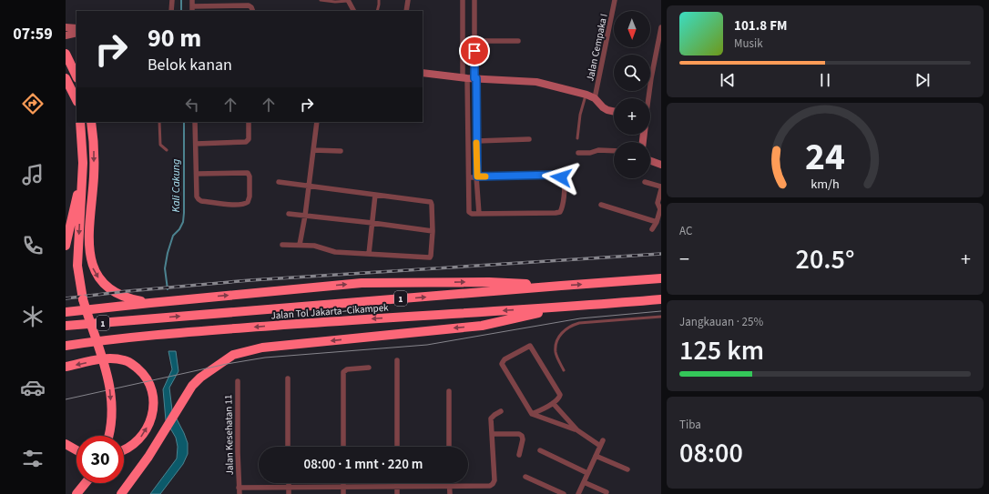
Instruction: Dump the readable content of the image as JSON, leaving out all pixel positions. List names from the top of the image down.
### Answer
{
  "streets": {
    "highway": ["1", "Jalan Tol Jakarta–Cikampek"],
    "street": ["Jalan Cempaka I", "Jalan Kesehatan 11"]
  },
  "water": ["Kali Cakung"],
  "north": "bottom",
  "page": {
    "tabs": "07:59",
    "map_buttons": ["+", "−"],
    "turn": ["90 m", "Belok kanan"],
    "song": ["101.8 FM", "Musik"],
    "tile": [
      "AC",
      ["Jangkauan · 25%", "125 km"],
      ["Tiba", "08:00"]
    ],
    "heat": ["−", "20.5°", "+"],
    "limit": "30",
    "trip": "08:00 · 1 mnt · 220 m",
    "gauge": ["24", "km/h"]
  }
}
